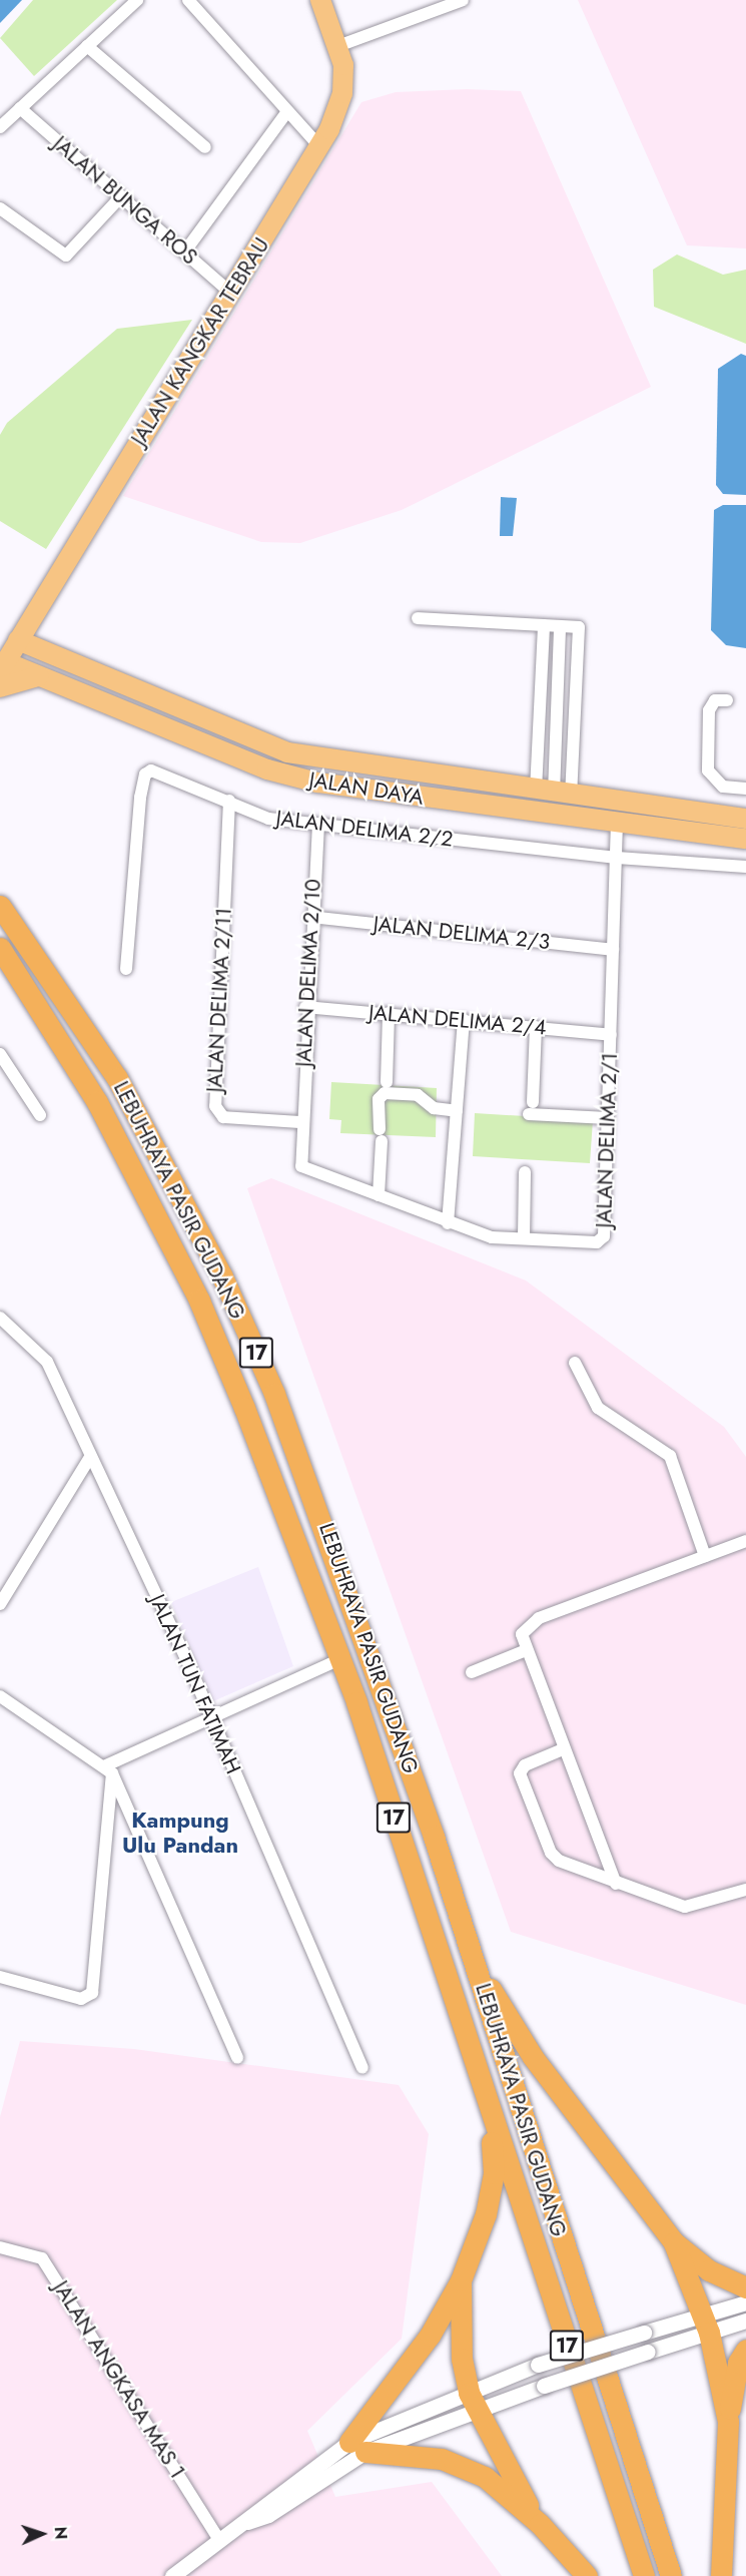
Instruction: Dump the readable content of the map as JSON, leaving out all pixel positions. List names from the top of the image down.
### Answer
{
  "streets": {
    "highway": ["LEBUHRAYA PASIR GUDANG", "17"],
    "main road": ["JALAN KANGKAR TEBRAU", "JALAN DAYA"],
    "street": [
      "JALAN BUNGA ROS",
      "JALAN DELIMA 2/2",
      "JALAN DELIMA 2/3",
      "JALAN DELIMA 2/10",
      "JALAN DELIMA 2/11",
      "JALAN DELIMA 2/4",
      "JALAN DELIMA 2/1",
      "JALAN TUN FATIMAH",
      "JALAN ANGKASA MAS 1"
    ]
  },
  "crossings": [
    ["JALAN BUNGA ROS", "JALAN KANGKAR TEBRAU"],
    ["JALAN KANGKAR TEBRAU", "JALAN DAYA"],
    ["JALAN DAYA", "JALAN DELIMA 2/1"],
    ["JALAN DELIMA 2/2", "JALAN DELIMA 2/10"],
    ["JALAN DELIMA 2/2", "JALAN DELIMA 2/11"],
    ["JALAN DELIMA 2/2", "JALAN DELIMA 2/1"],
    ["JALAN DELIMA 2/3", "JALAN DELIMA 2/10"],
    ["JALAN DELIMA 2/3", "JALAN DELIMA 2/1"],
    ["JALAN DELIMA 2/10", "JALAN DELIMA 2/11"],
    ["JALAN DELIMA 2/10", "JALAN DELIMA 2/4"],
    ["JALAN DELIMA 2/10", "JALAN DELIMA 2/1"],
    ["JALAN DELIMA 2/11", "JALAN DELIMA 2/1"],
    ["JALAN DELIMA 2/4", "JALAN DELIMA 2/1"]
  ],
  "districts": ["Kampung Ulu Pandan"],
  "north": "right"
}
